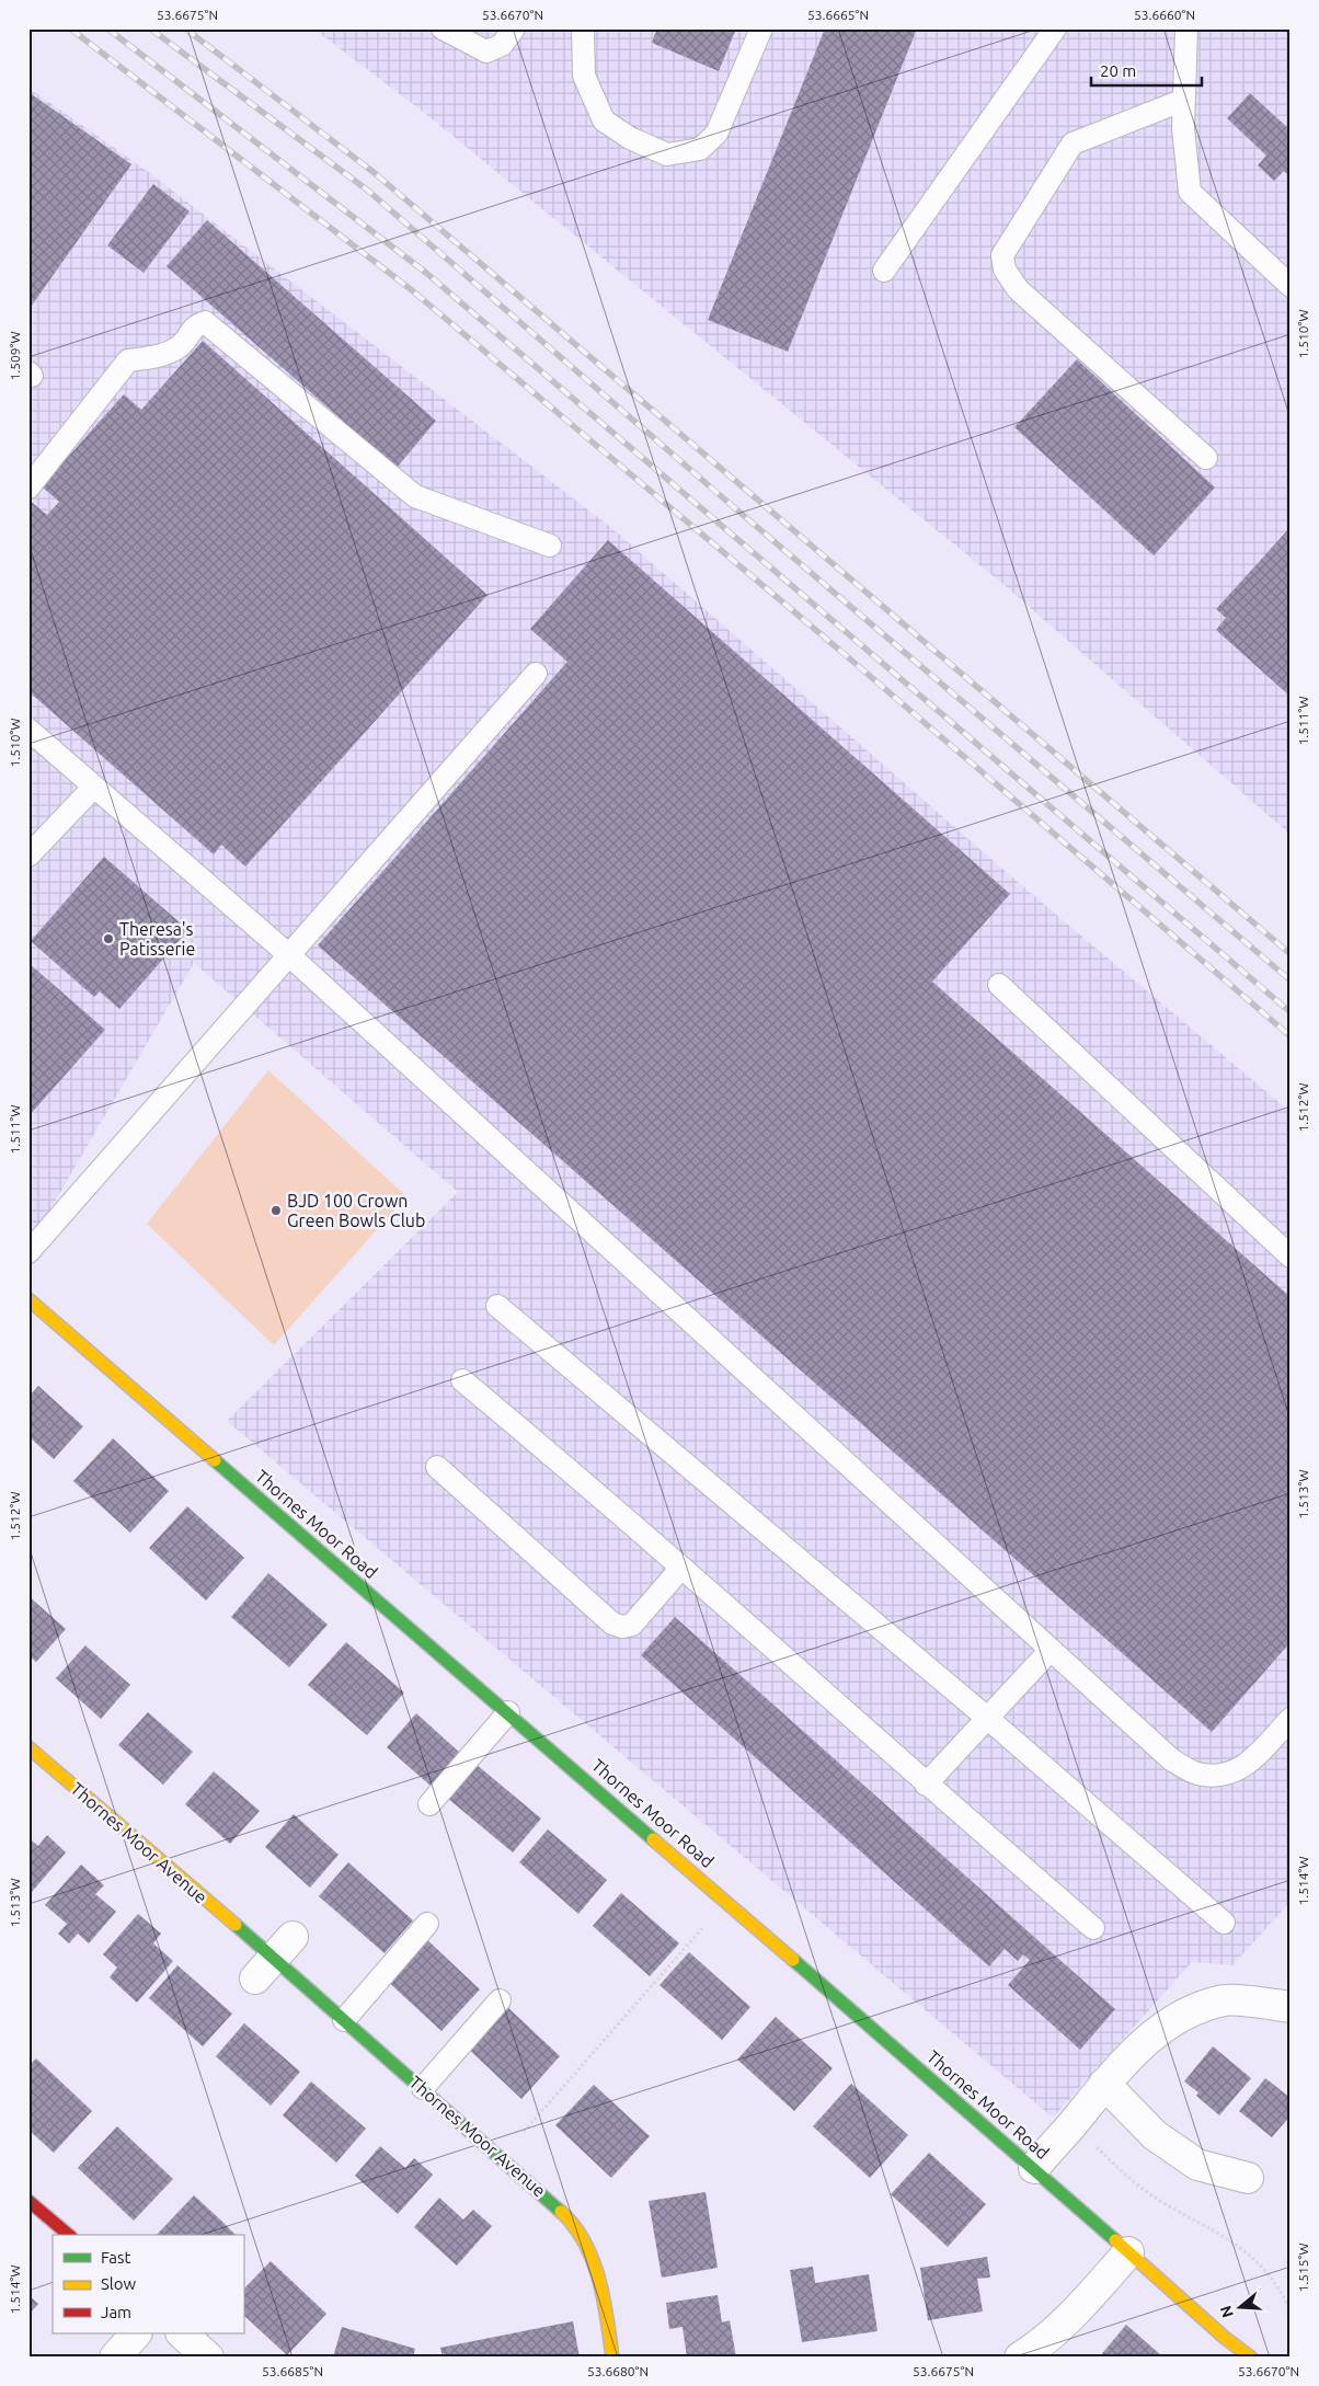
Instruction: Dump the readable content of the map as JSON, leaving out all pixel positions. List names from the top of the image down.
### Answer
{
  "streets": {
    "street": ["Thornes Moor Road", "Thornes Moor Avenue"]
  },
  "places": ["Theresa's Patisserie", "BJD 100 Crown Green Bowls Club"],
  "legend": ["Fast", "Slow", "Jam"],
  "scale_bar": "20 m",
  "north": "left",
  "coordinates": [
    "53.6675°N",
    "53.6670°N",
    "53.6665°N",
    "53.6660°N",
    "1.510°W",
    "1.509°W",
    "1.511°W",
    "1.512°W",
    "1.513°W",
    "1.514°W",
    "1.515°W",
    "53.6685°N",
    "53.6680°N"
  ]
}
